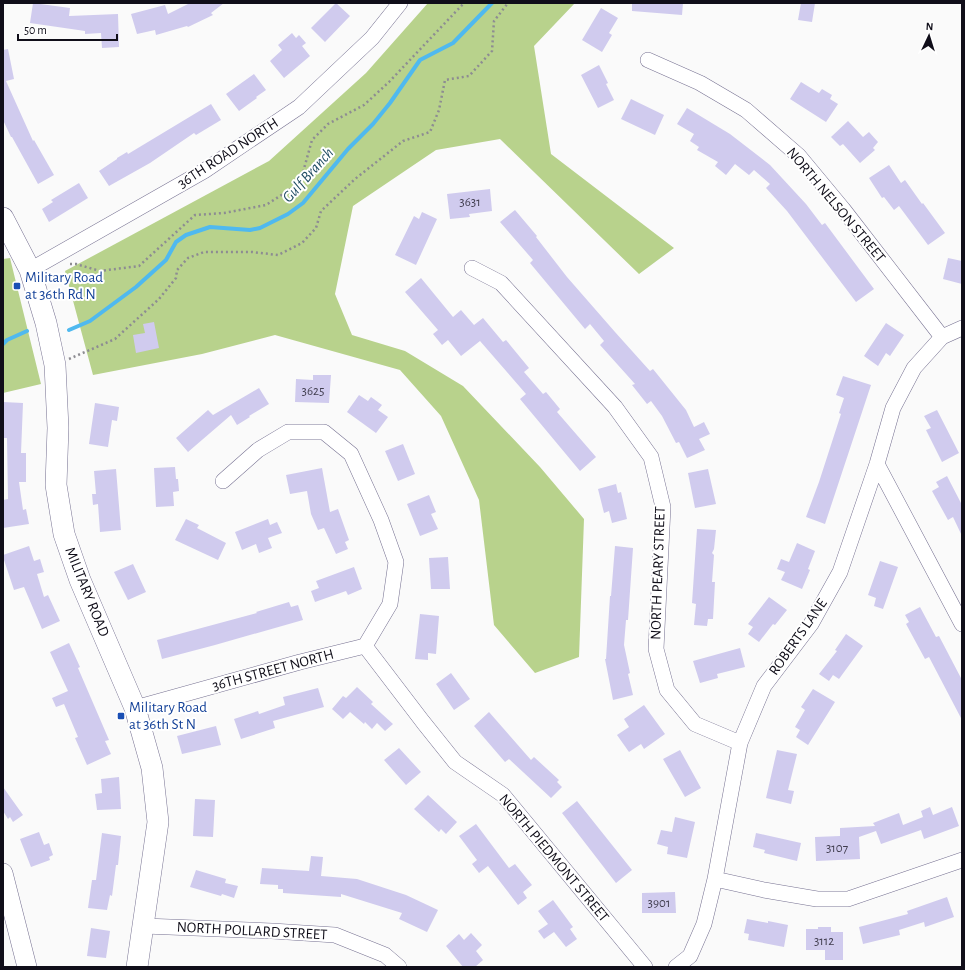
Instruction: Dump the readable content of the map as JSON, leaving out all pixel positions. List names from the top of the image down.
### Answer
{
  "streets": {
    "main road": ["MILITARY ROAD"],
    "street": [
      "36TH ROAD NORTH",
      "NORTH NELSON STREET",
      "NORTH PEARY STREET",
      "ROBERTS LANE",
      "36TH STREET NORTH",
      "NORTH PIEDMONT STREET",
      "NORTH POLLARD STREET"
    ]
  },
  "crossings": [
    ["36TH ROAD NORTH", "MILITARY ROAD"],
    ["NORTH NELSON STREET", "ROBERTS LANE"],
    ["NORTH PEARY STREET", "ROBERTS LANE"],
    ["MILITARY ROAD", "36TH STREET NORTH"],
    ["MILITARY ROAD", "NORTH POLLARD STREET"],
    ["36TH STREET NORTH", "NORTH PIEDMONT STREET"]
  ],
  "water": ["Gulf Branch"],
  "places": {
    "transit": ["Military Road at 36th Rd N", "Military Road at 36th St N"]
  },
  "house_numbers": [
    "3631",
    "3625",
    "3107",
    "3901",
    "3112"
  ],
  "scale_bar": "50 m",
  "north": "top"
}
